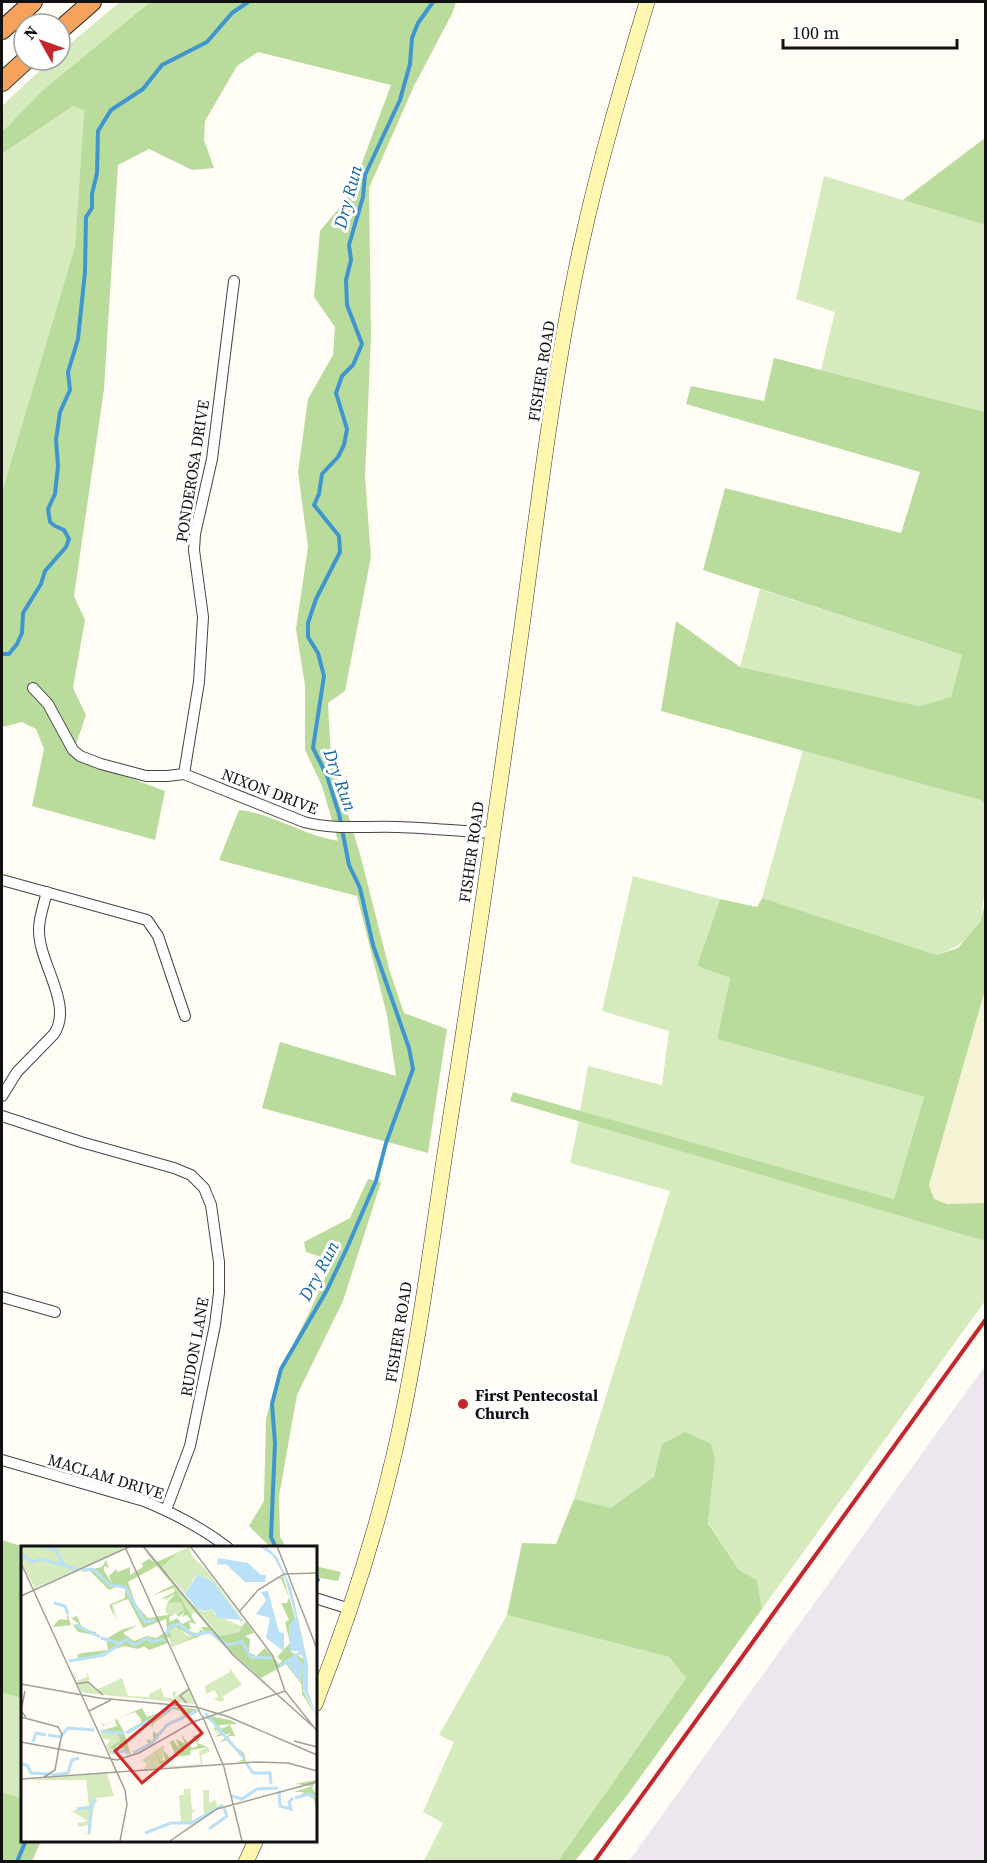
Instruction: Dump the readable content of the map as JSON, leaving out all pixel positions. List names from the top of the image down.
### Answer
{
  "streets": {
    "main road": ["FISHER ROAD"],
    "street": [
      "PONDEROSA DRIVE",
      "NIXON DRIVE",
      "RUDON LANE",
      "MACLAM DRIVE"
    ]
  },
  "crossings": [
    ["FISHER ROAD", "NIXON DRIVE"],
    ["PONDEROSA DRIVE", "NIXON DRIVE"],
    ["RUDON LANE", "MACLAM DRIVE"]
  ],
  "water": ["Dry Run"],
  "places": ["First Pentecostal Church"],
  "scale_bar": "100 m",
  "north": "top left"
}
